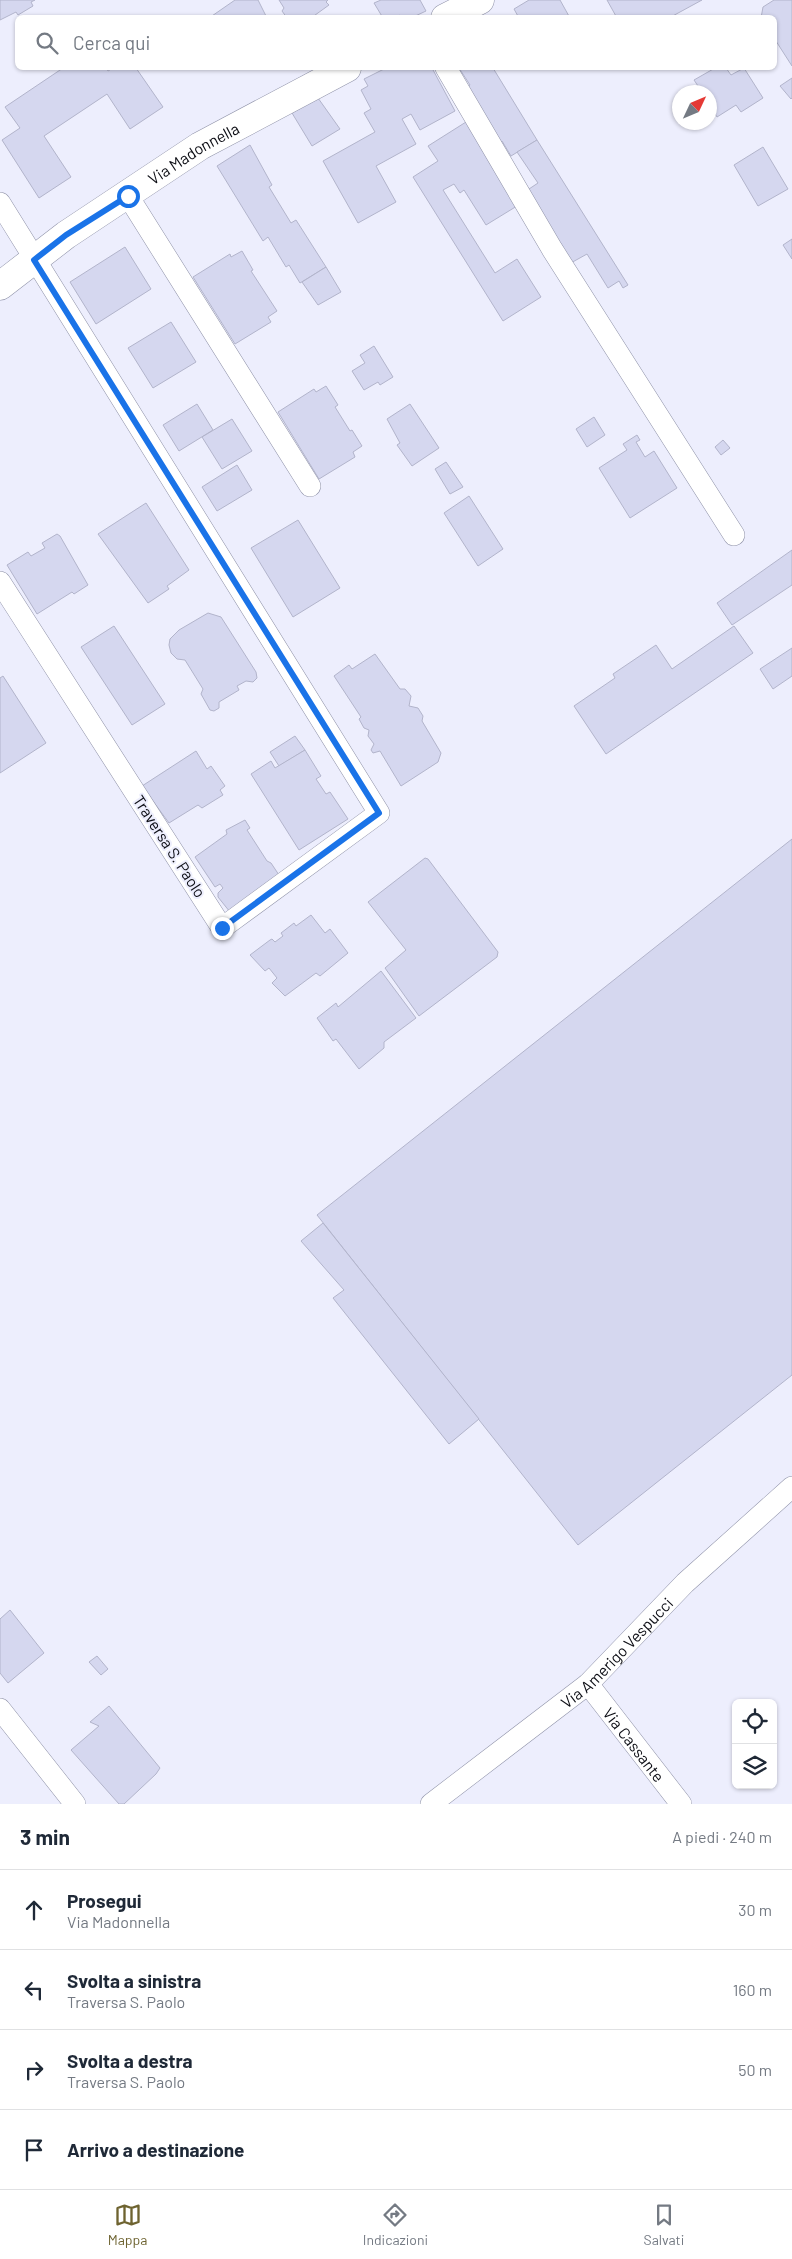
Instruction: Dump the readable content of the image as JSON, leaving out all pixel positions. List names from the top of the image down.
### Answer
{
  "streets": {
    "street": [
      "Via Madonnella",
      "Traversa S. Paolo",
      "Via Amerigo Vespucci",
      "Via Cassante"
    ]
  },
  "crossings": [
    ["Via Madonnella", "Traversa S. Paolo"],
    ["Via Amerigo Vespucci", "Via Cassante"]
  ],
  "north": "top right",
  "page": {
    "search": "Cerca qui",
    "heading": ["3 min", "A piedi · 240 m"],
    "list": [
      ["Prosegui", "Via Madonnella", "30 m"],
      ["Svolta a sinistra", "Traversa S. Paolo", "160 m"],
      ["Svolta a destra", "Traversa S. Paolo", "50 m"],
      "Arrivo a destinazione"
    ],
    "nav": ["Mappa", "Indicazioni", "Salvati"]
  }
}
